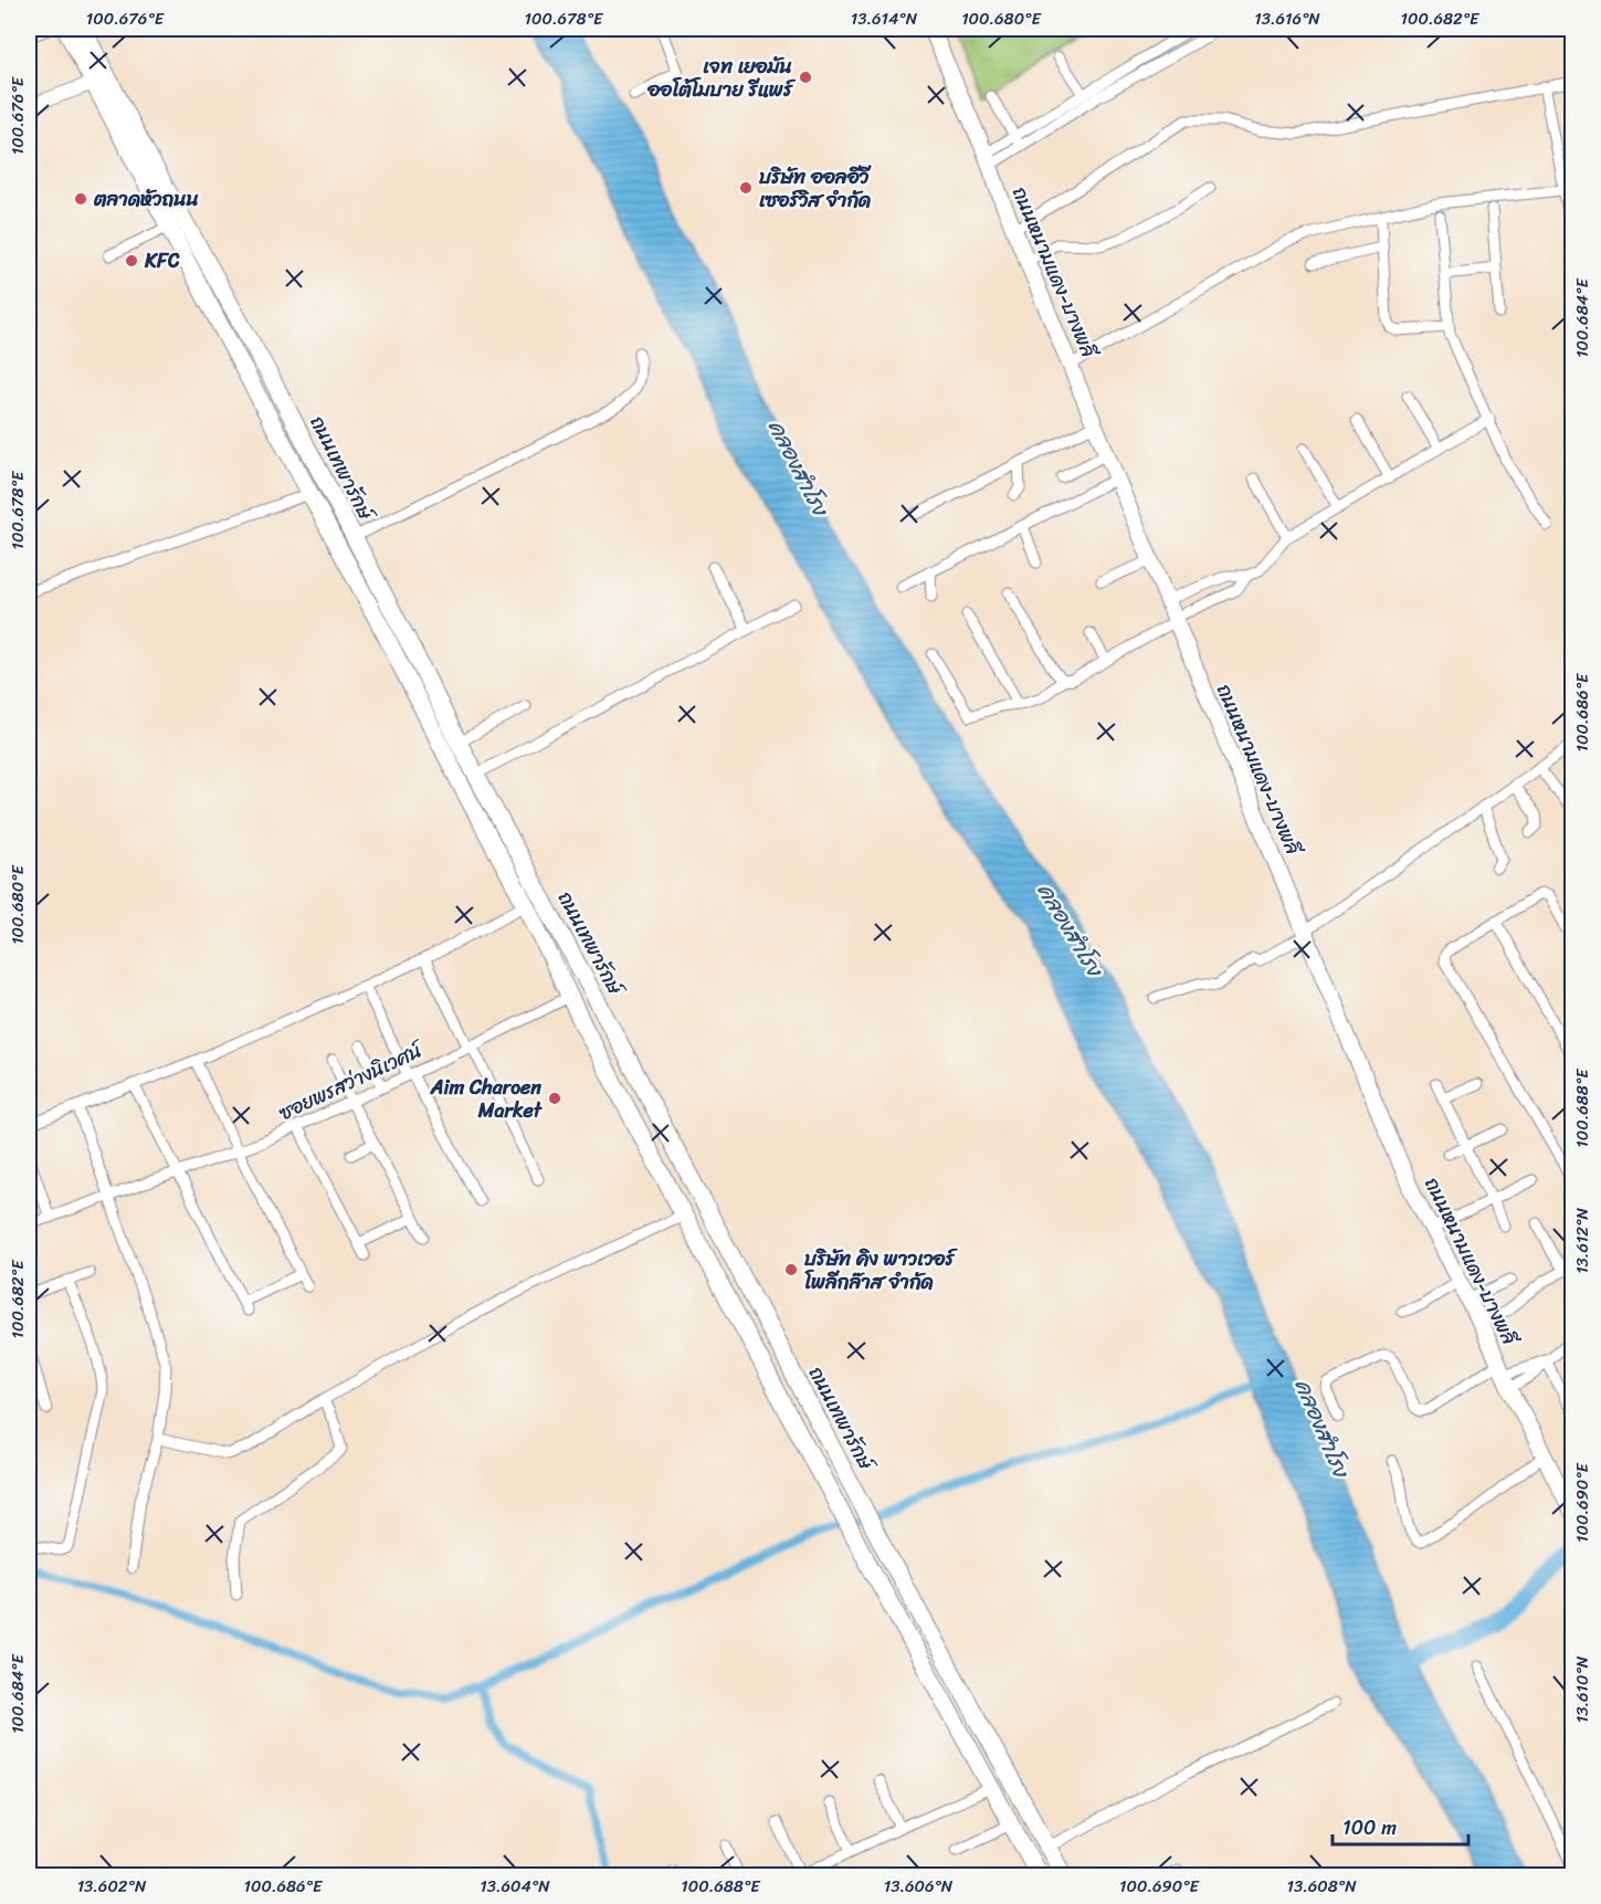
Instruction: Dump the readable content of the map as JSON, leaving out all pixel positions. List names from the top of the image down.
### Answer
{
  "streets": {
    "main road": ["ถนนหนามแดง-บางพลี", "ถนนเทพารักษ์"],
    "street": ["ซอยพรสว่างนิเวศน์"]
  },
  "crossings": [
    ["ถนนเทพารักษ์", "ซอยพรสว่างนิเวศน์"]
  ],
  "water": ["คลองสำโรง"],
  "places": [
    "เจท เยอมัน ออโต้โมบาย รีแพร์",
    "บริษัท ออลอีวี เซอร์วิส จำกัด",
    "ตลาดหัวถนน",
    "KFC",
    "Aim Charoen Market",
    "บริษัท คิง พาวเวอร์ โพลีกล๊าส จำกัด"
  ],
  "scale_bar": "100 m",
  "coordinates": [
    "100.676°E",
    "100.678°E",
    "13.614°N",
    "100.680°E",
    "13.616°N",
    "100.682°E",
    "100.684°E",
    "100.686°E",
    "100.688°E",
    "13.612°N",
    "100.690°E",
    "13.610°N",
    "13.602°N",
    "13.604°N",
    "13.606°N",
    "13.608°N"
  ]
}
